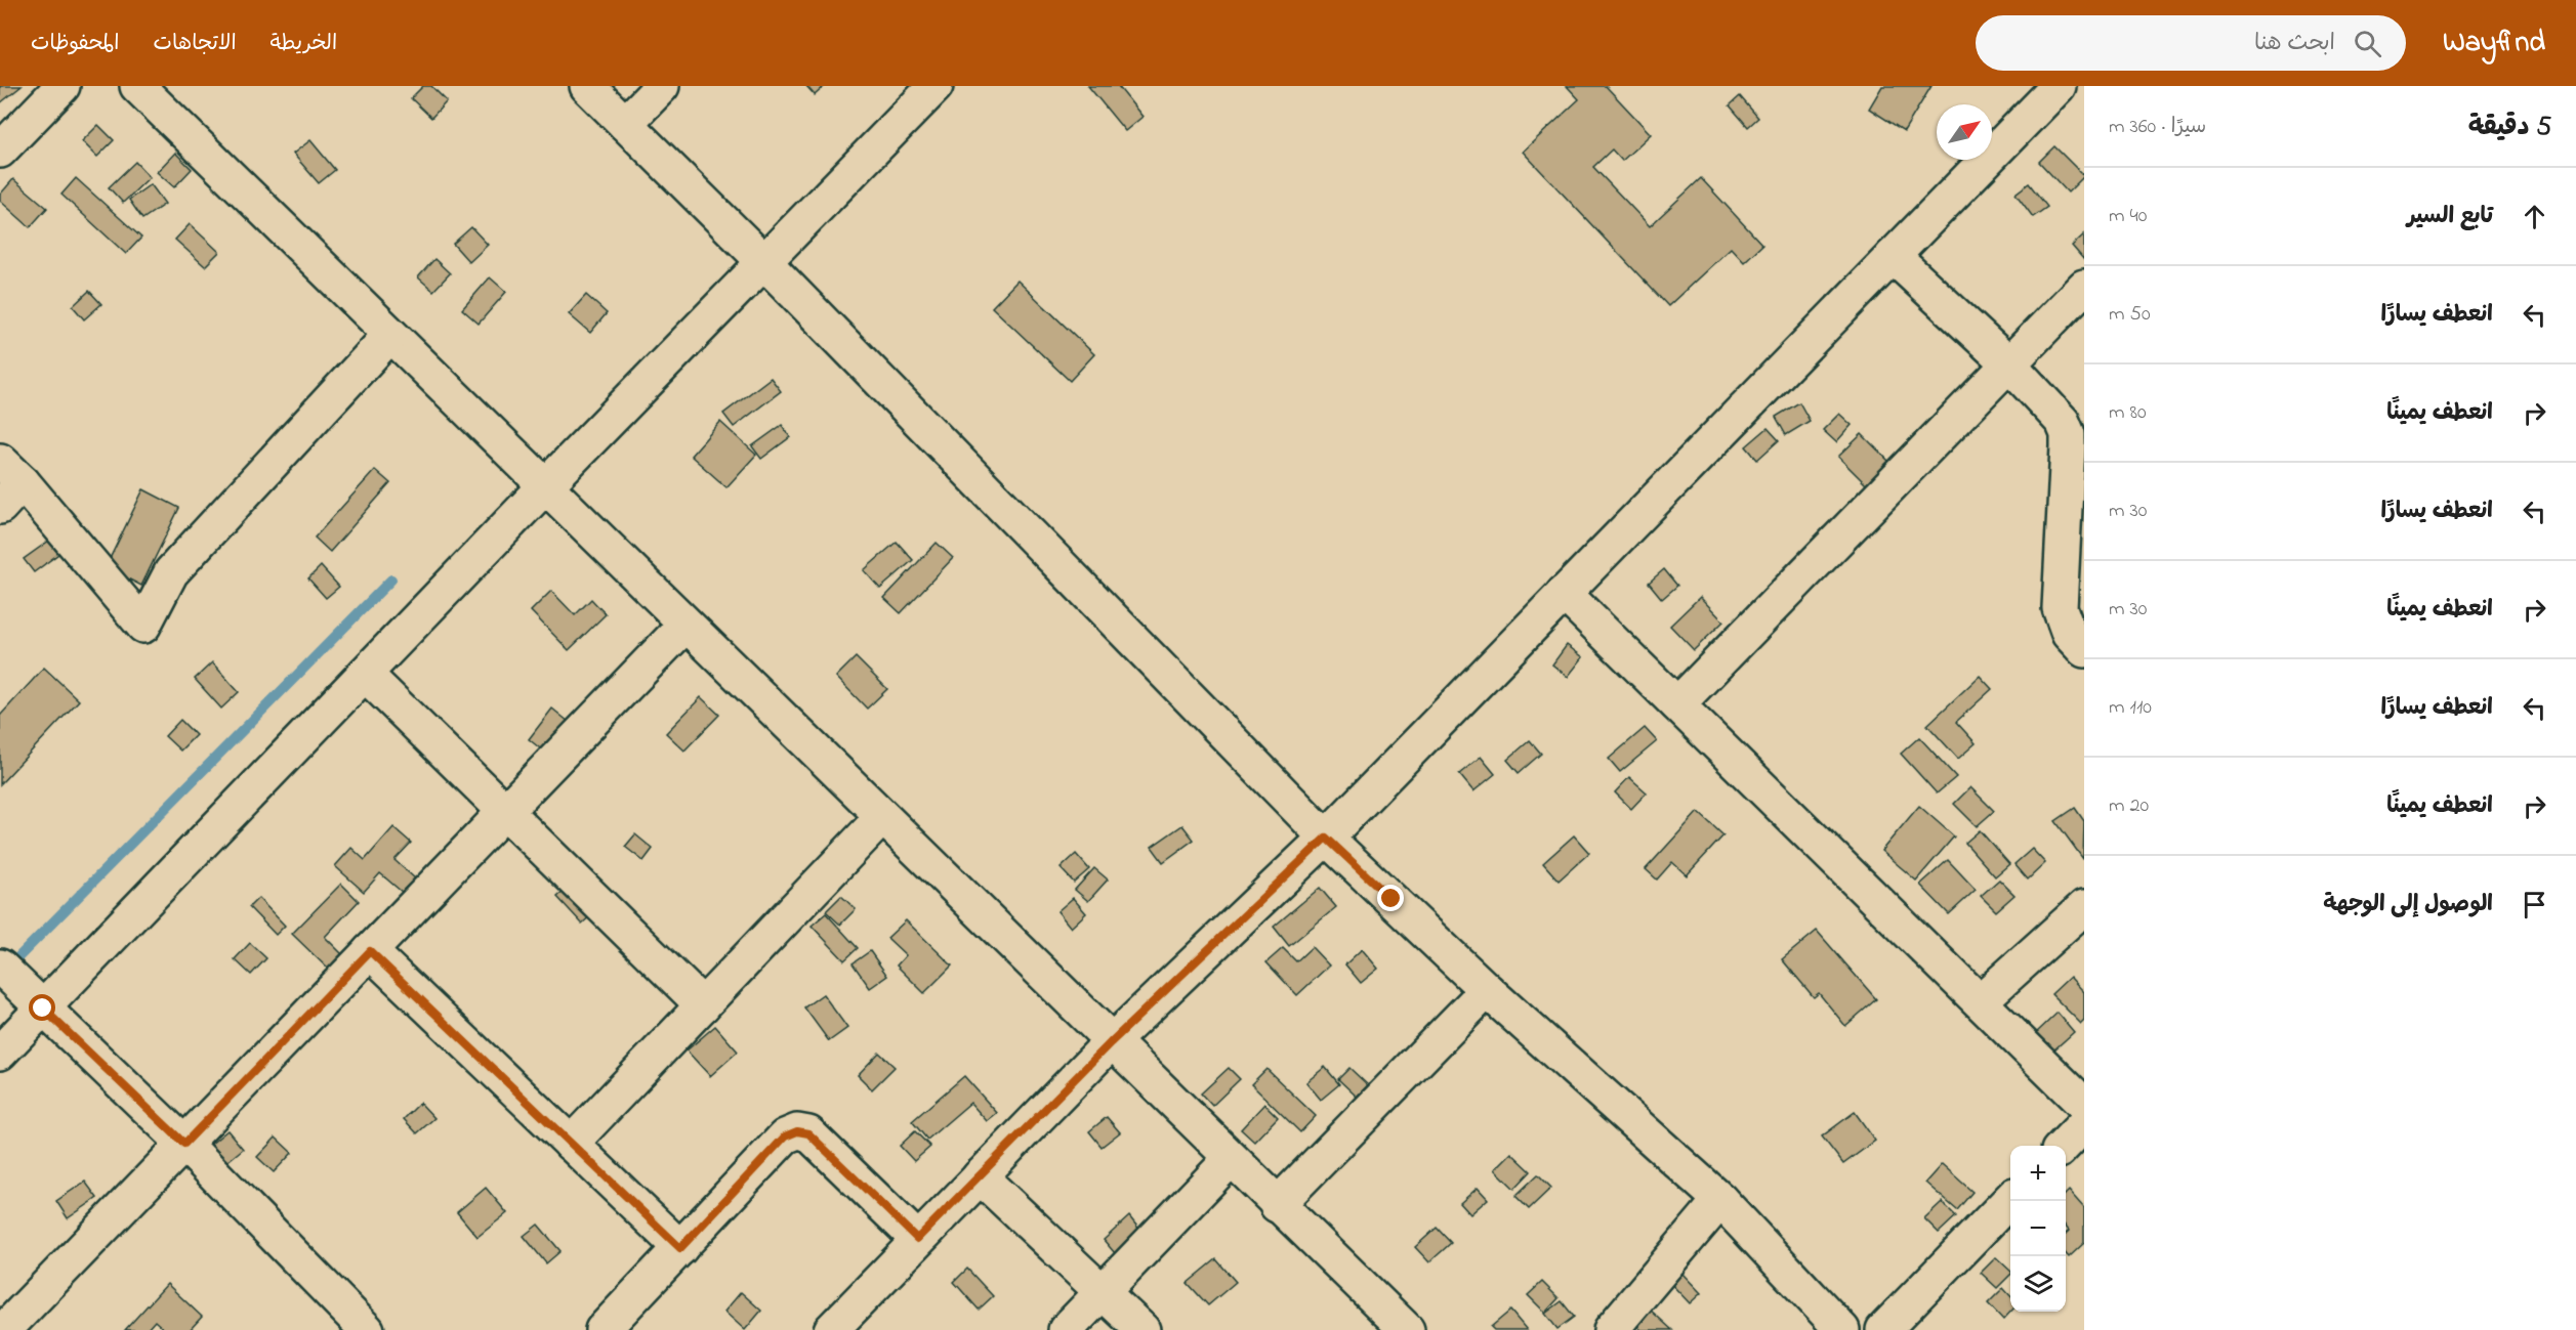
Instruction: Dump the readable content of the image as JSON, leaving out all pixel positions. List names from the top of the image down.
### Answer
{
  "north": "top right",
  "page": {
    "header": "Wayfind",
    "search": "ابحث هنا",
    "nav": ["الخريطة", "الاتجاهات", "المحفوظات"],
    "heading": ["5 دقيقة", "سيرًا · 360 m"],
    "list": [
      ["تابع السير", "40 m"],
      ["انعطف يسارًا", "50 m"],
      ["انعطف يمينًا", "80 m"],
      ["انعطف يسارًا", "30 m"],
      ["انعطف يمينًا", "30 m"],
      ["انعطف يسارًا", "110 m"],
      ["انعطف يمينًا", "20 m"],
      "الوصول إلى الوجهة"
    ],
    "map_buttons": ["+", "−"]
  }
}
